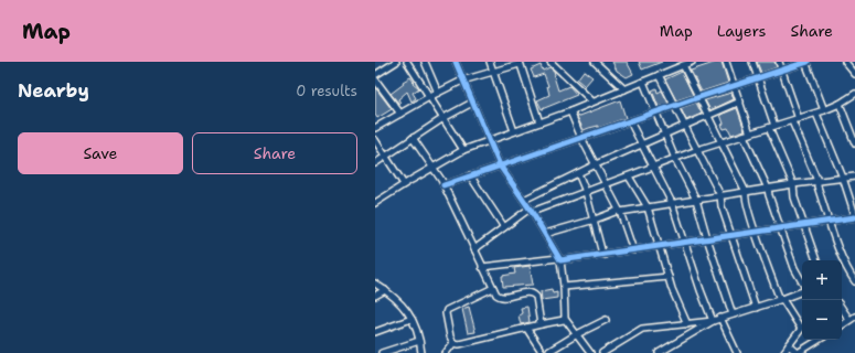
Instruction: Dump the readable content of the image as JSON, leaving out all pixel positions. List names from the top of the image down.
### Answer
{
  "page": {
    "header": "Map",
    "nav": ["Map", "Layers", "Share"],
    "heading": ["Nearby", "0 results"],
    "buttons": ["Save", "Share"],
    "map_buttons": ["+", "−"]
  }
}
